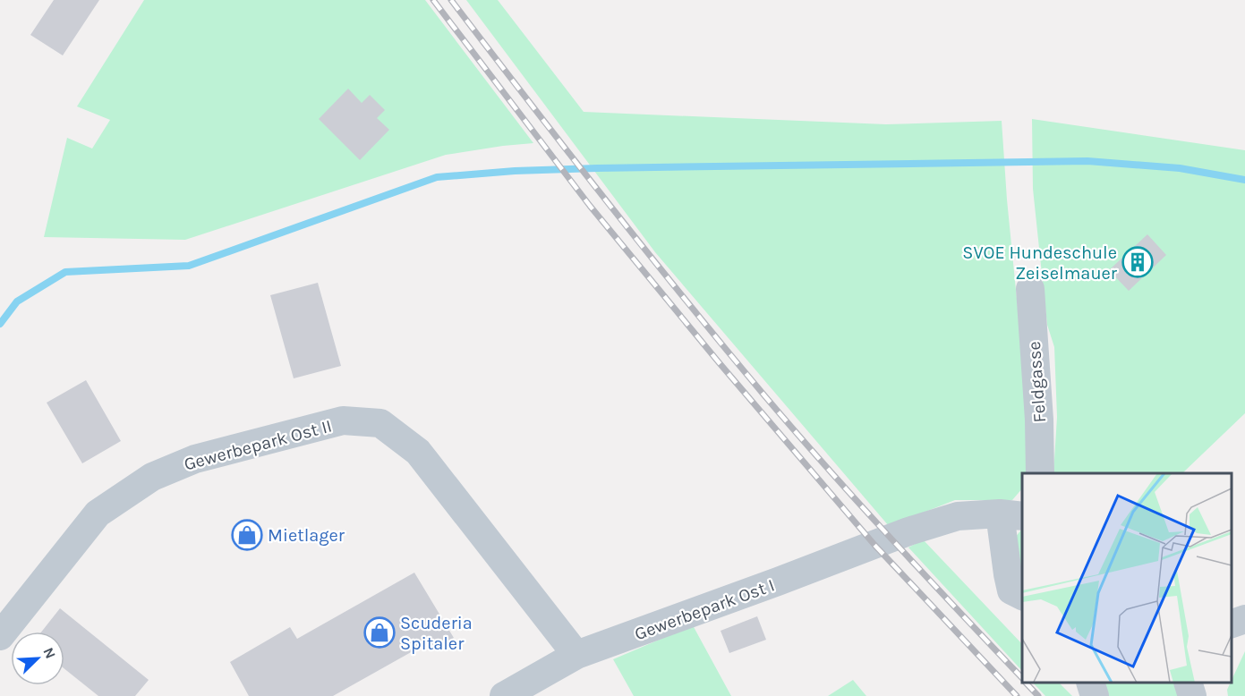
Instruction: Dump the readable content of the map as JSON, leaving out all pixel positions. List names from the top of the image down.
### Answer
{
  "streets": {
    "street": ["Feldgasse", "Gewerbepark Ost II", "Gewerbepark Ost I"]
  },
  "crossings": [
    ["Gewerbepark Ost II", "Gewerbepark Ost I"]
  ],
  "places": {
    "building": ["SVOE Hundeschule Zeiselmauer"],
    "shop": ["Mietlager", "Scuderia Spitaler"]
  },
  "north": "top right"
}
